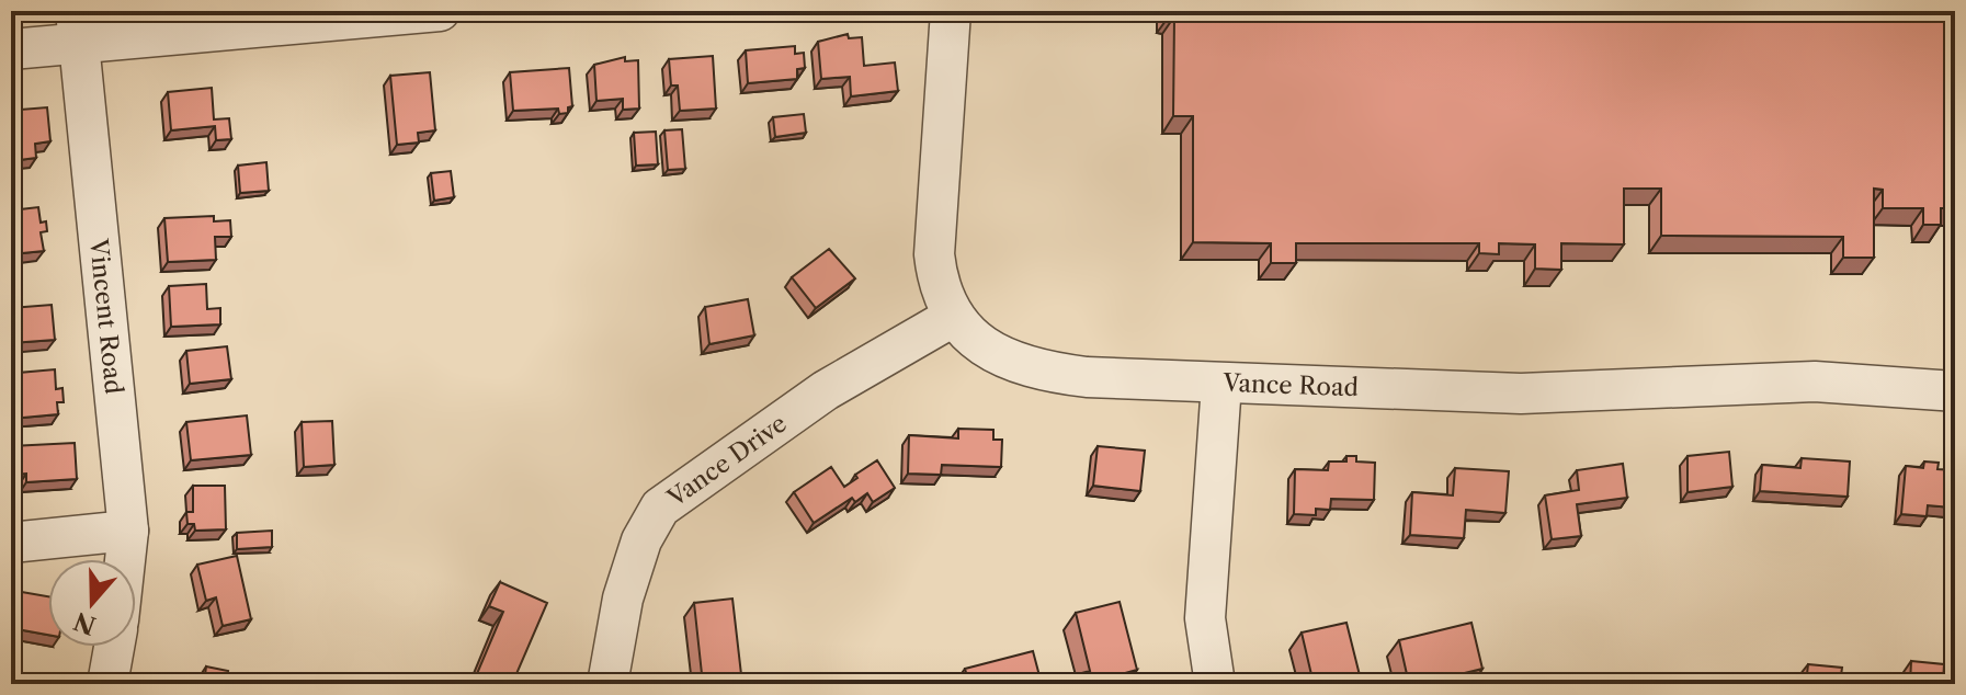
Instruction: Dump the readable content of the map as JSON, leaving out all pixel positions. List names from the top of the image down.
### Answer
{
  "streets": {
    "street": ["Vincent Road", "Vance Road", "Vance Drive"]
  },
  "crossings": [
    ["Vance Road", "Vance Drive"]
  ],
  "north": "bottom"
}
